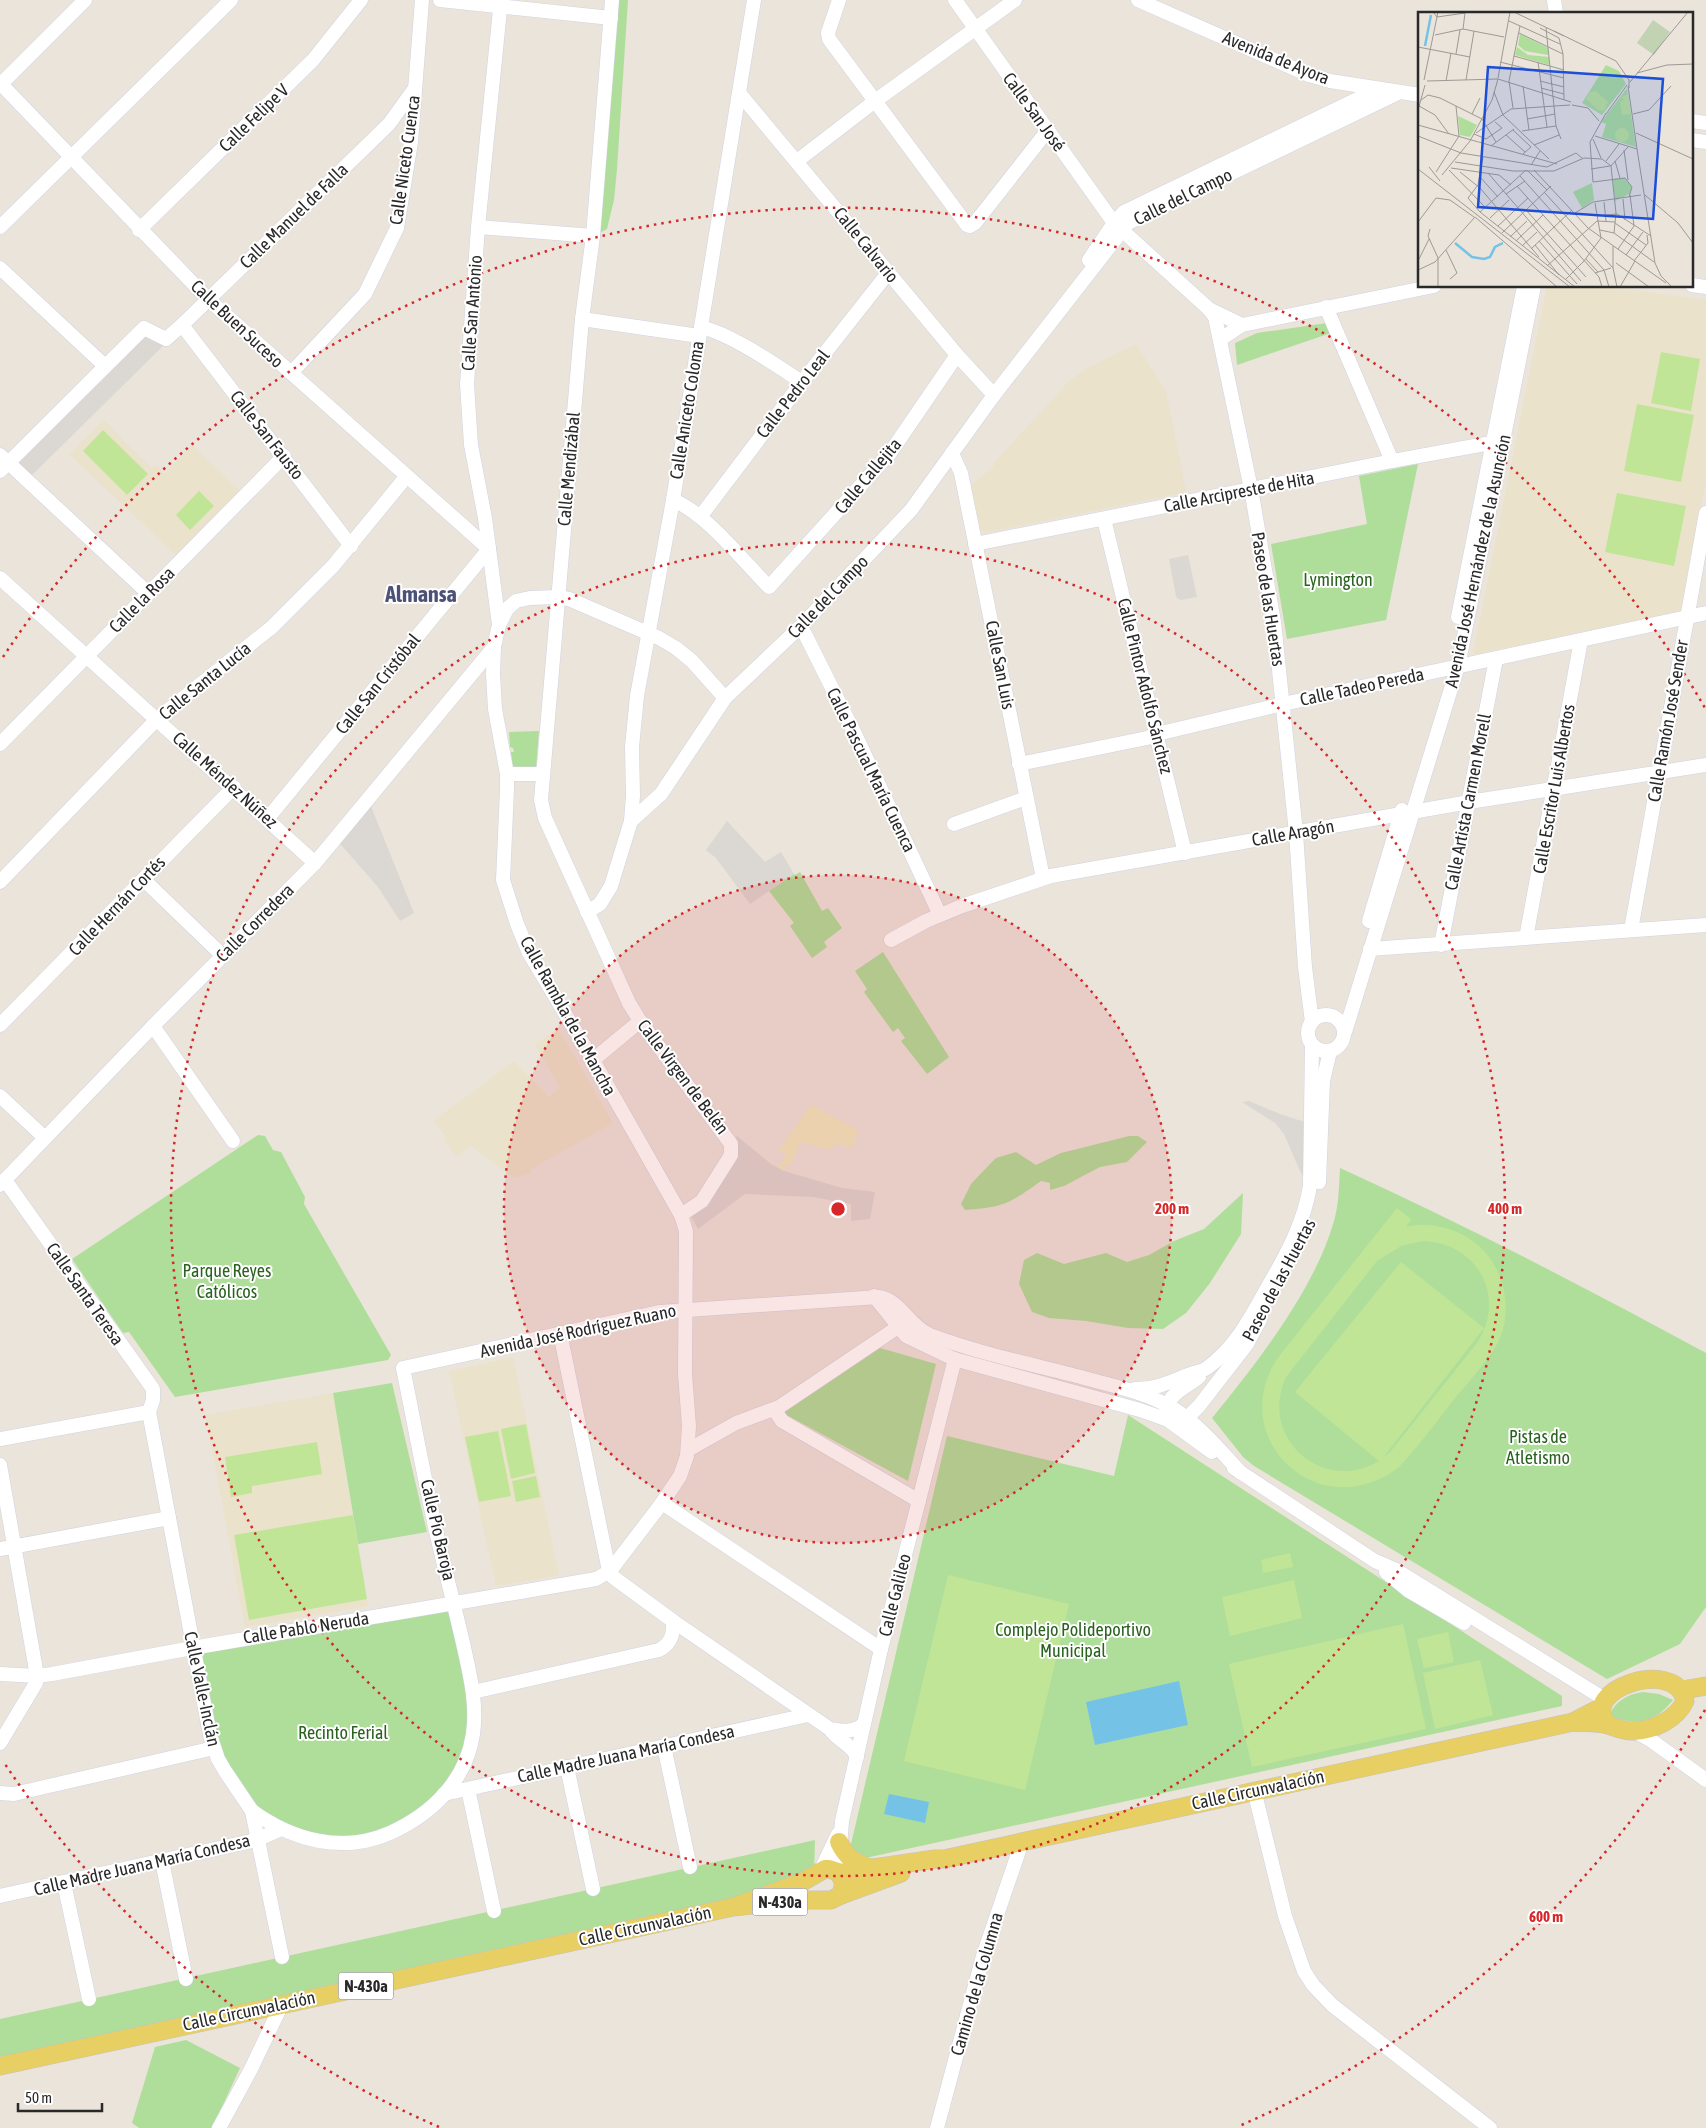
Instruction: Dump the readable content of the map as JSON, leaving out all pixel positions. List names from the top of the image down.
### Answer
{
  "streets": {
    "main road": ["Calle Circunvalación", "N-430a"],
    "street": [
      "Avenida de Ayora",
      "Calle San José",
      "Calle Felipe V",
      "Calle Niceto Cuenca",
      "Calle del Campo",
      "Calle Manuel de Falla",
      "Calle Calvario",
      "Calle San Antonio",
      "Calle Buen Suceso",
      "Calle Pedro Leal",
      "Calle Aniceto Coloma",
      "Calle San Fausto",
      "Calle Mendizábal",
      "Calle Callejita",
      "Calle Arcipreste de Hita",
      "Avenida José Hernández de la Asunción",
      "Paseo de las Huertas",
      "Calle la Rosa",
      "Calle San Luis",
      "Calle Santa Lucía",
      "Calle San Cristóbal",
      "Calle Pintor Adolfo Sánchez",
      "Calle Tadeo Pereda",
      "Calle Ramón José Sender",
      "Calle Pascual María Cuenca",
      "Calle Méndez Núñez",
      "Calle Escritor Luis Albertos",
      "Calle Artista Carmen Morell",
      "Calle Aragón",
      "Calle Hernán Cortés",
      "Calle Corredera",
      "Calle Rambla de la Mancha",
      "Calle Virgen de Belén",
      "Calle Santa Teresa",
      "Avenida José Rodríguez Ruano",
      "Calle Pío Baroja",
      "Calle Galileo",
      "Calle Pablo Neruda",
      "Calle Valle-Inclán",
      "Calle Madre Juana María Condesa",
      "Camino de la Columna"
    ]
  },
  "crossings": [
    ["Avenida de Ayora", "Calle del Campo"],
    ["Calle San José", "Calle del Campo"],
    ["Calle San José", "Paseo de las Huertas"],
    ["Calle Felipe V", "Calle Buen Suceso"],
    ["Calle Niceto Cuenca", "Calle Manuel de Falla"],
    ["Calle Niceto Cuenca", "Calle Buen Suceso"],
    ["Calle del Campo", "Calle Calvario"],
    ["Calle del Campo", "Calle Aniceto Coloma"],
    ["Calle del Campo", "Paseo de las Huertas"],
    ["Calle del Campo", "Calle San Luis"],
    ["Calle del Campo", "Calle Pascual María Cuenca"],
    ["Calle Manuel de Falla", "Calle Buen Suceso"],
    ["Calle Manuel de Falla", "Calle San Fausto"],
    ["Calle Calvario", "Calle Pedro Leal"],
    ["Calle Calvario", "Calle Aniceto Coloma"],
    ["Calle Calvario", "Calle Callejita"],
    ["Calle San Antonio", "Calle Buen Suceso"],
    ["Calle San Antonio", "Calle San Cristóbal"],
    ["Calle San Antonio", "Calle Rambla de la Mancha"],
    ["Calle Buen Suceso", "Calle Santa Lucía"],
    ["Calle Buen Suceso", "Calle San Cristóbal"],
    ["Calle Pedro Leal", "Calle Callejita"],
    ["Calle Aniceto Coloma", "Calle Mendizábal"],
    ["Calle San Fausto", "Calle la Rosa"],
    ["Calle San Fausto", "Calle Santa Lucía"],
    ["Calle Mendizábal", "Calle Virgen de Belén"],
    ["Calle Arcipreste de Hita", "Avenida José Hernández de la Asunción"],
    ["Calle Arcipreste de Hita", "Paseo de las Huertas"],
    ["Calle Arcipreste de Hita", "Calle San Luis"],
    ["Calle Arcipreste de Hita", "Calle Pintor Adolfo Sánchez"],
    ["Avenida José Hernández de la Asunción", "Paseo de las Huertas"],
    ["Avenida José Hernández de la Asunción", "Calle Tadeo Pereda"],
    ["Avenida José Hernández de la Asunción", "Calle Aragón"],
    ["Paseo de las Huertas", "Calle Tadeo Pereda"],
    ["Paseo de las Huertas", "Calle Aragón"],
    ["Calle la Rosa", "Calle Méndez Núñez"],
    ["Calle San Luis", "Calle Tadeo Pereda"],
    ["Calle San Luis", "Calle Aragón"],
    ["Calle Santa Lucía", "Calle Méndez Núñez"],
    ["Calle San Cristóbal", "Calle Méndez Núñez"],
    ["Calle Pintor Adolfo Sánchez", "Calle Tadeo Pereda"],
    ["Calle Pintor Adolfo Sánchez", "Calle Aragón"],
    ["Calle Tadeo Pereda", "Calle Ramón José Sender"],
    ["Calle Tadeo Pereda", "Calle Escritor Luis Albertos"],
    ["Calle Tadeo Pereda", "Calle Artista Carmen Morell"],
    ["Calle Ramón José Sender", "Calle Aragón"],
    ["Calle Pascual María Cuenca", "Calle Aragón"],
    ["Calle Méndez Núñez", "Calle Hernán Cortés"],
    ["Calle Méndez Núñez", "Calle Corredera"],
    ["Calle Escritor Luis Albertos", "Calle Aragón"],
    ["Calle Artista Carmen Morell", "Calle Aragón"],
    ["Calle Corredera", "Calle Rambla de la Mancha"],
    ["Calle Corredera", "Calle Santa Teresa"],
    ["Calle Rambla de la Mancha", "Calle Virgen de Belén"],
    ["Calle Rambla de la Mancha", "Avenida José Rodríguez Ruano"],
    ["Calle Rambla de la Mancha", "Calle Pablo Neruda"],
    ["Calle Santa Teresa", "Calle Valle-Inclán"],
    ["Avenida José Rodríguez Ruano", "Calle Pío Baroja"],
    ["Calle Pío Baroja", "Calle Pablo Neruda"],
    ["Calle Pío Baroja", "Calle Valle-Inclán"],
    ["Calle Pío Baroja", "Calle Madre Juana María Condesa"],
    ["Calle Galileo", "Calle Circunvalación"],
    ["Calle Galileo", "N-430a"],
    ["Calle Pablo Neruda", "Calle Valle-Inclán"],
    ["Calle Valle-Inclán", "Calle Madre Juana María Condesa"],
    ["Calle Circunvalación", "N-430a"],
    ["Calle Circunvalación", "Camino de la Columna"]
  ],
  "districts": ["Almansa"],
  "parks": [
    "Lymington",
    "Parque Reyes Católicos",
    "Pistas de Atletismo",
    "Complejo Polideportivo Municipal",
    "Recinto Ferial"
  ],
  "scale_bar": "50 m",
  "rings": ["200 m", "400 m", "600 m"]
}
